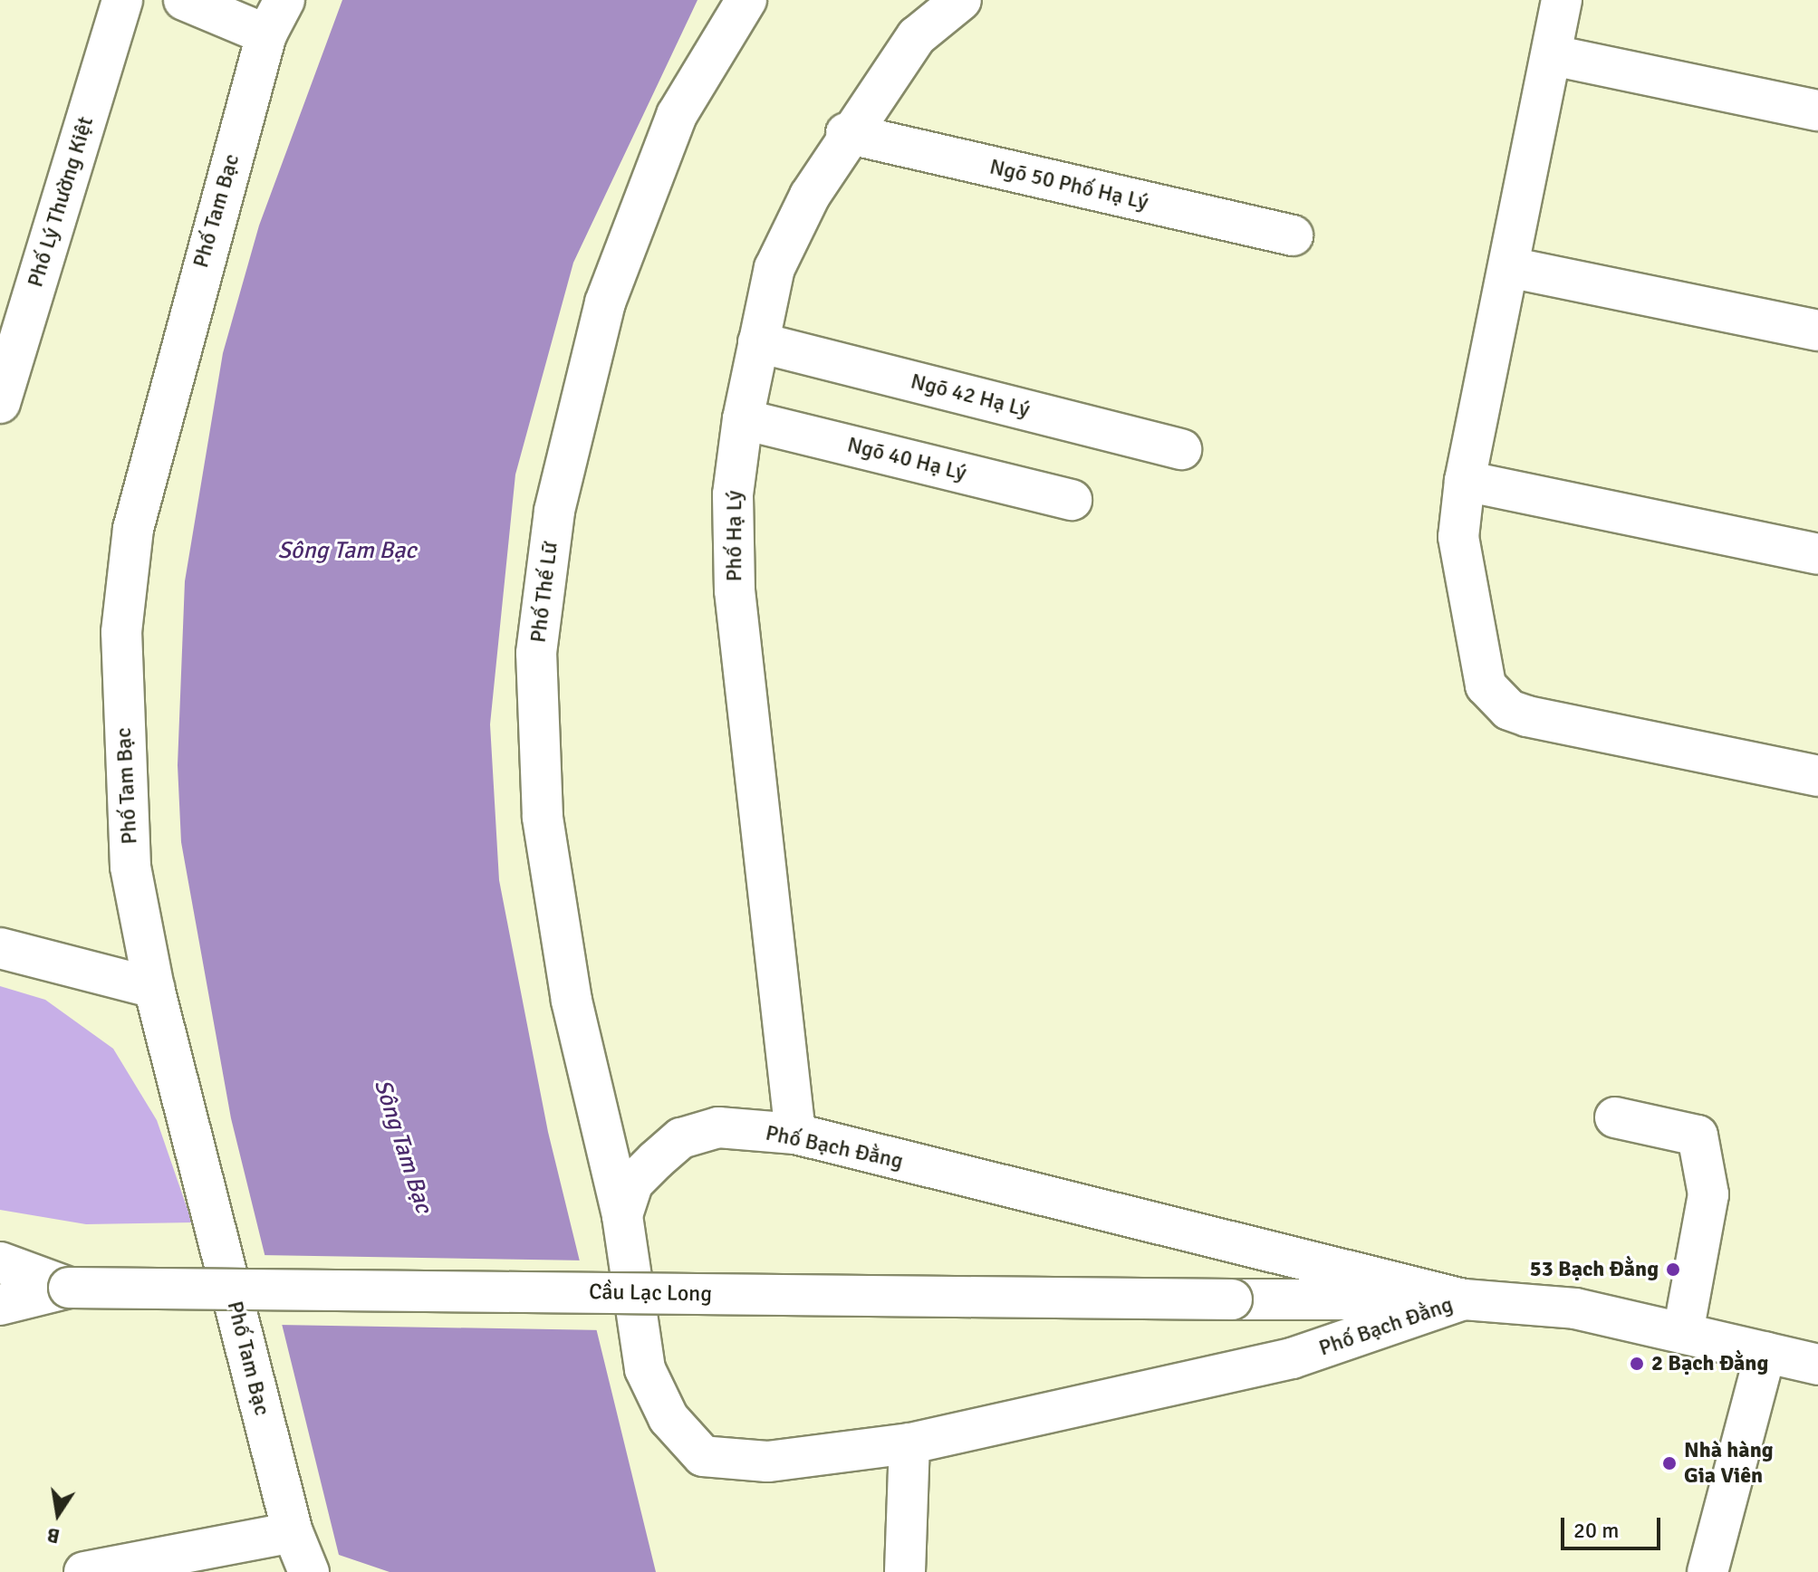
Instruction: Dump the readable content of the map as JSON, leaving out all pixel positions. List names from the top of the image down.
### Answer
{
  "streets": {
    "street": [
      "Ngõ 50 Phố Hạ Lý",
      "Phố Lý Thường Kiệt",
      "Phố Tam Bạc",
      "Ngõ 42 Hạ Lý",
      "Ngõ 40 Hạ Lý",
      "Phố Hạ Lý",
      "Phố Thế Lữ",
      "Phố Bạch Đằng",
      "Cầu Lạc Long"
    ]
  },
  "crossings": [
    ["Ngõ 50 Phố Hạ Lý", "Phố Hạ Lý"],
    ["Ngõ 42 Hạ Lý", "Phố Hạ Lý"],
    ["Ngõ 40 Hạ Lý", "Phố Hạ Lý"],
    ["Phố Hạ Lý", "Phố Bạch Đằng"],
    ["Phố Thế Lữ", "Phố Bạch Đằng"],
    ["Phố Bạch Đằng", "Cầu Lạc Long"]
  ],
  "water": ["Sông Tam Bạc"],
  "places": ["53 Bạch Đằng", "2 Bạch Đằng", "Nhà hàng Gia Viên"],
  "scale_bar": "20 m",
  "north": "bottom"
}
